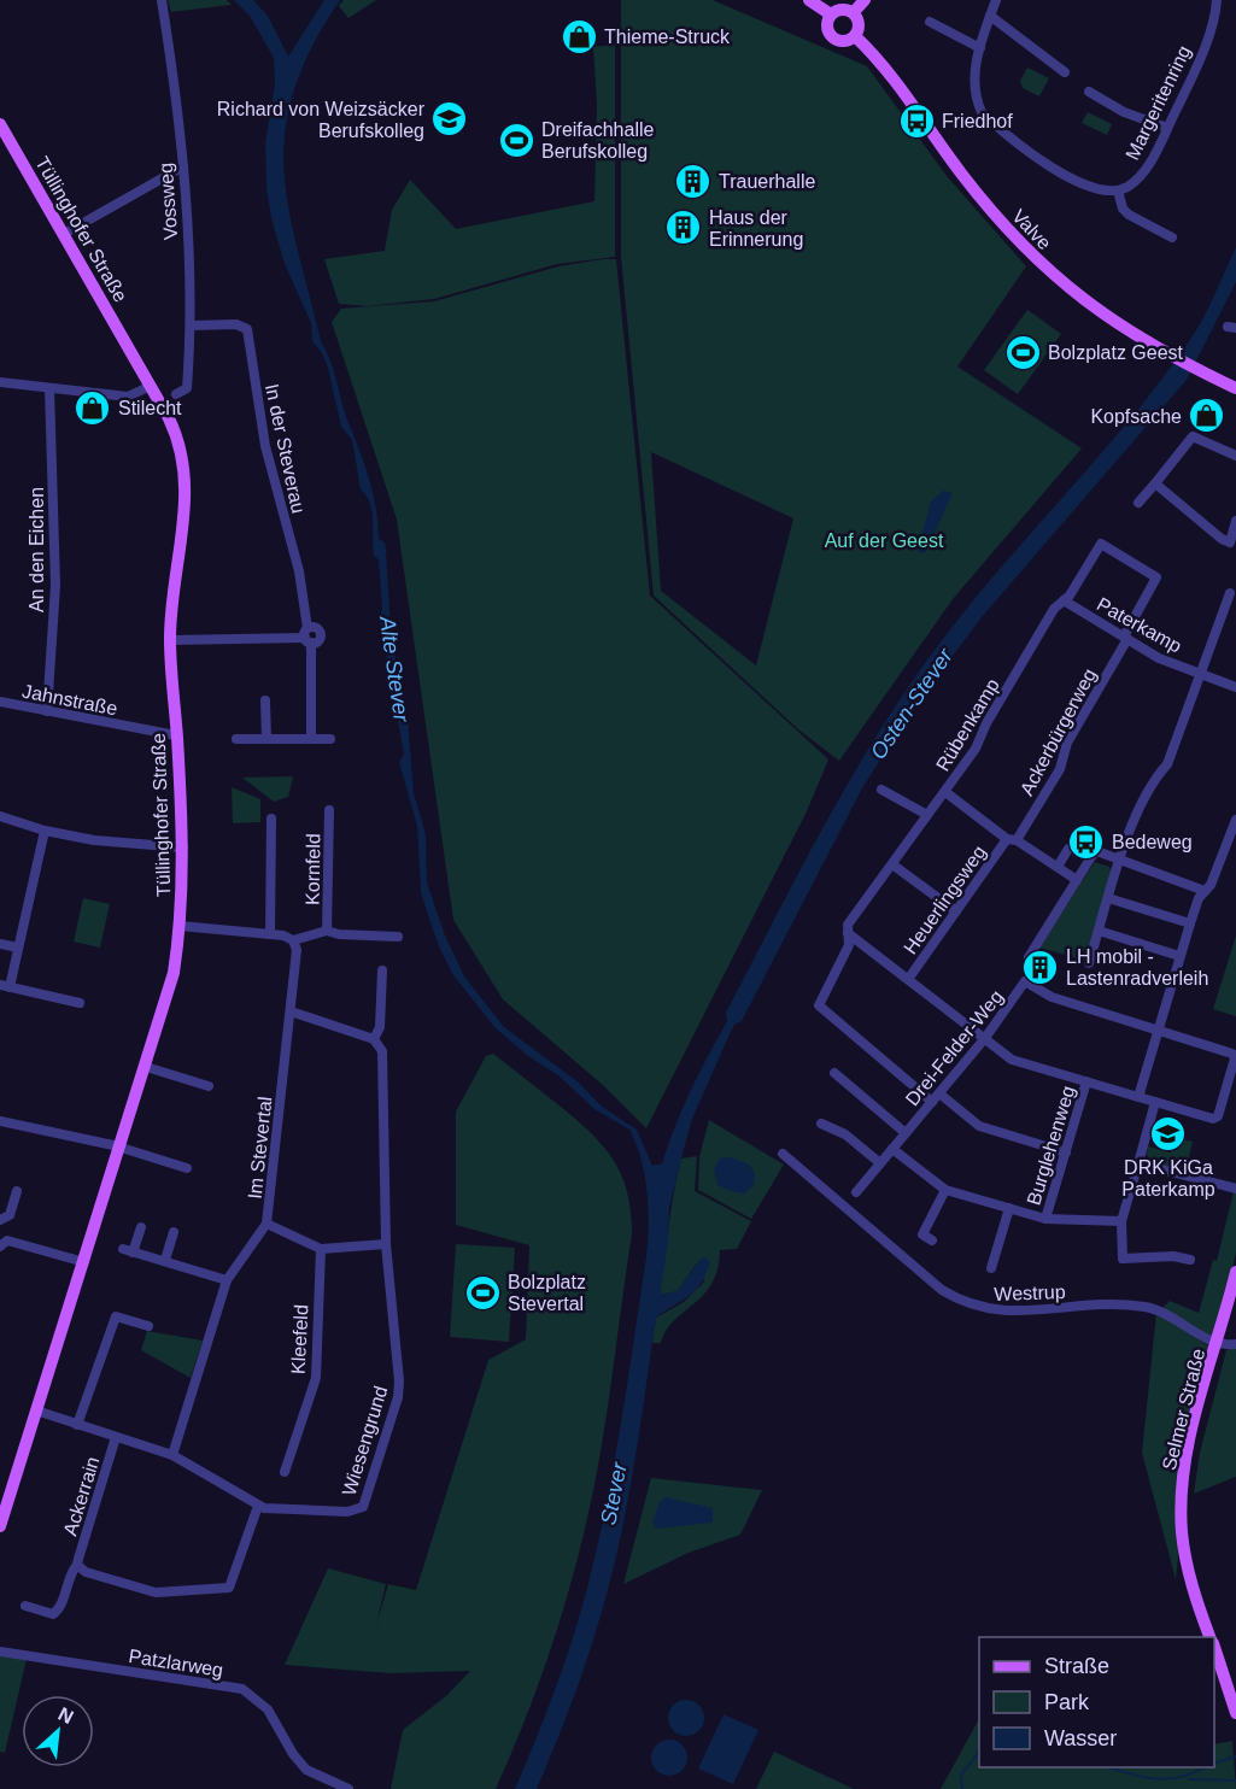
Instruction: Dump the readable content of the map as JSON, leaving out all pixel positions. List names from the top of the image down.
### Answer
{
  "streets": {
    "main road": ["Tüllinghofer Straße", "Valve", "Selmer Straße"],
    "street": [
      "Margeritenring",
      "Vossweg",
      "In der Steverau",
      "An den Eichen",
      "Paterkamp",
      "Jahnstraße",
      "Rübenkamp",
      "Ackerbürgerweg",
      "Kornfeld",
      "Heuerlingsweg",
      "Drei-Felder-Weg",
      "Burglehenweg",
      "Im Stevertal",
      "Westrup",
      "Kleefeld",
      "Wiesengrund",
      "Ackerrain",
      "Patzlarweg"
    ]
  },
  "crossings": [
    ["Vossweg", "In der Steverau"],
    ["Tüllinghofer Straße", "Jahnstraße"],
    ["Tüllinghofer Straße", "Wiesengrund"],
    ["An den Eichen", "Jahnstraße"],
    ["Paterkamp", "Rübenkamp"],
    ["Paterkamp", "Ackerbürgerweg"],
    ["Rübenkamp", "Ackerbürgerweg"],
    ["Rübenkamp", "Heuerlingsweg"],
    ["Rübenkamp", "Drei-Felder-Weg"],
    ["Ackerbürgerweg", "Heuerlingsweg"],
    ["Kornfeld", "Im Stevertal"],
    ["Heuerlingsweg", "Drei-Felder-Weg"],
    ["Heuerlingsweg", "Burglehenweg"],
    ["Im Stevertal", "Wiesengrund"],
    ["Westrup", "Selmer Straße"],
    ["Wiesengrund", "Ackerrain"]
  ],
  "water": ["Alte Stever", "Osten-Stever", "Stever"],
  "parks": ["Auf der Geest"],
  "places": {
    "shop": ["Thieme-Struck", "Stilecht", "Kopfsache"],
    "school or university": ["Richard von Weizsäcker Berufskolleg", "DRK KiGa Paterkamp"],
    "bus stop": ["Friedhof", "Bedeweg"],
    "sports": ["Dreifachhalle Berufskolleg", "Bolzplatz Geest", "Bolzplatz Stevertal"],
    "building": ["Trauerhalle", "Haus der Erinnerung", "LH mobil - Lastenradverleih"]
  },
  "legend": ["Straße", "Park", "Wasser"],
  "north": "top right"
}
